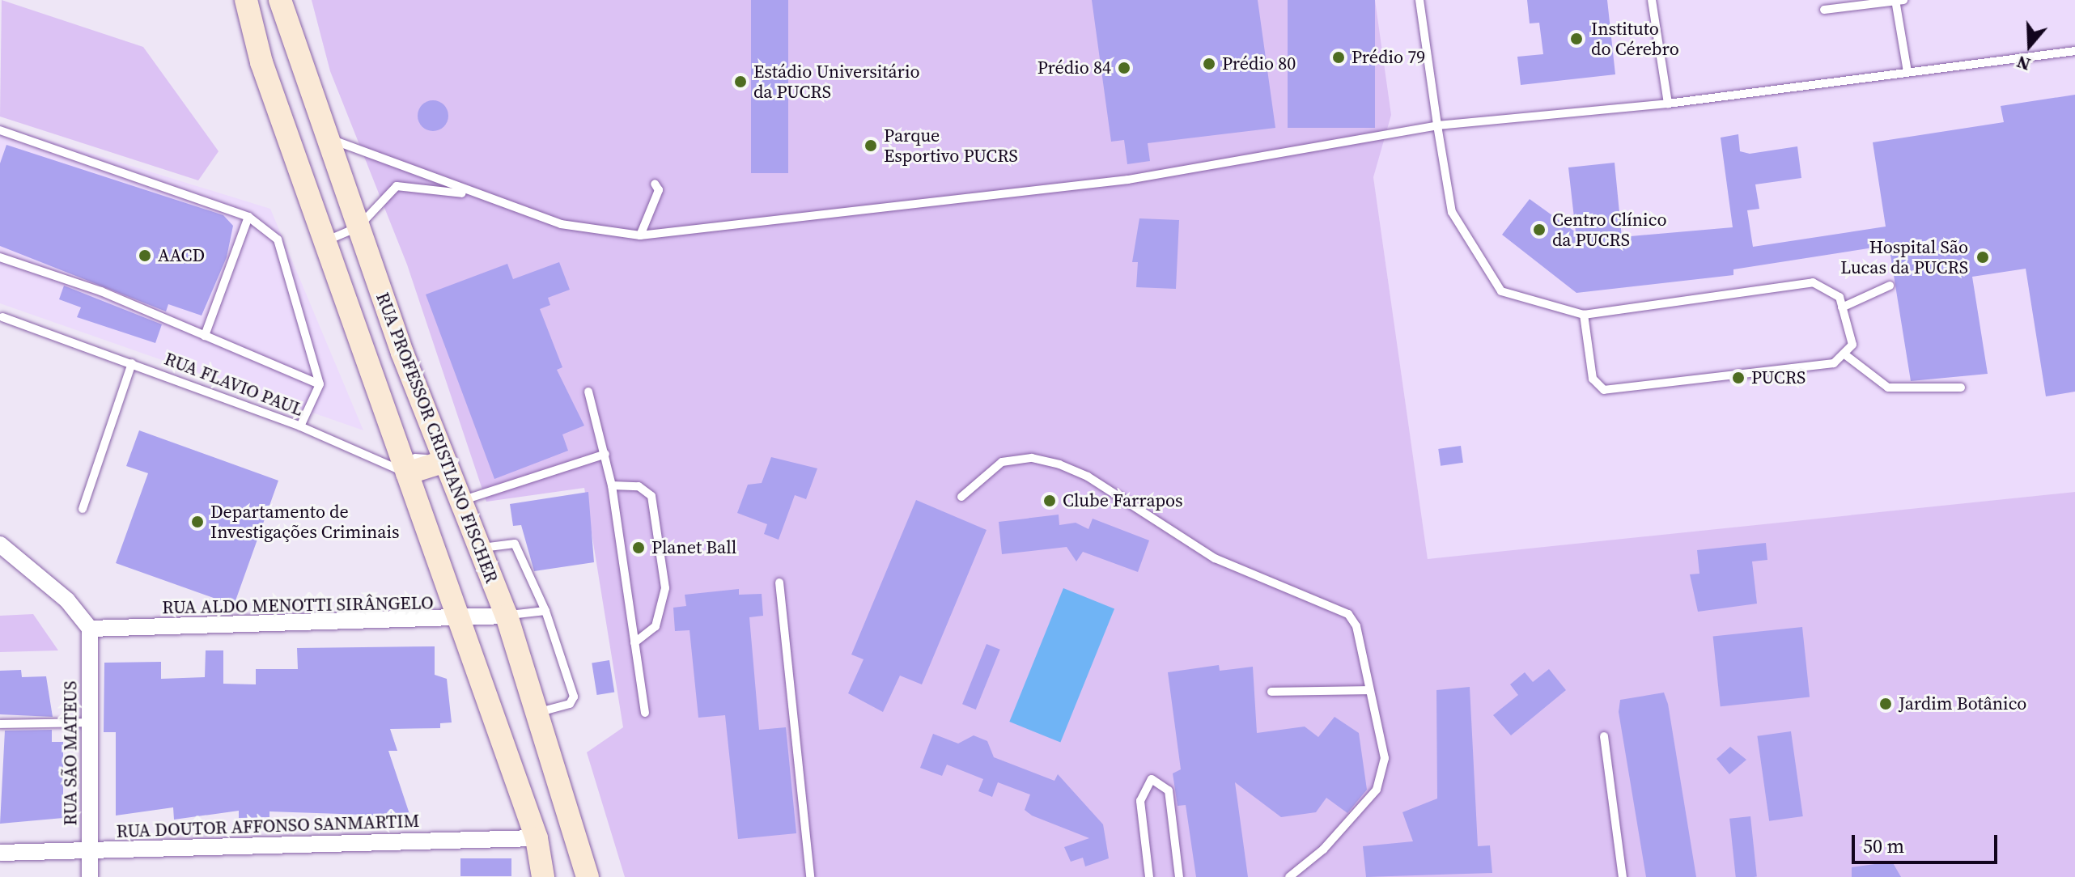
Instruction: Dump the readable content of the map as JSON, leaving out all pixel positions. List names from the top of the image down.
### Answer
{
  "streets": {
    "main road": ["RUA PROFESSOR CRISTIANO FISCHER"],
    "street": ["RUA ALDO MENOTTI SIRÂNGELO", "RUA SÃO MATEUS", "RUA DOUTOR AFFONSO SANMARTIM"],
    "lane": ["RUA FLAVIO PAUL"]
  },
  "crossings": [
    ["RUA PROFESSOR CRISTIANO FISCHER", "RUA ALDO MENOTTI SIRÂNGELO"],
    ["RUA ALDO MENOTTI SIRÂNGELO", "RUA SÃO MATEUS"],
    ["RUA SÃO MATEUS", "RUA DOUTOR AFFONSO SANMARTIM"]
  ],
  "places": [
    "Instituto do Cérebro",
    "Prédio 79",
    "Prédio 80",
    "Prédio 84",
    "Estádio Universitário da PUCRS",
    "Parque Esportivo PUCRS",
    "Centro Clínico da PUCRS",
    "AACD",
    "Hospital São Lucas da PUCRS",
    "PUCRS",
    "Clube Farrapos",
    "Departamento de Investigações Criminais",
    "Planet Ball",
    "Jardim Botânico"
  ],
  "scale_bar": "50 m",
  "north": "bottom"
}
